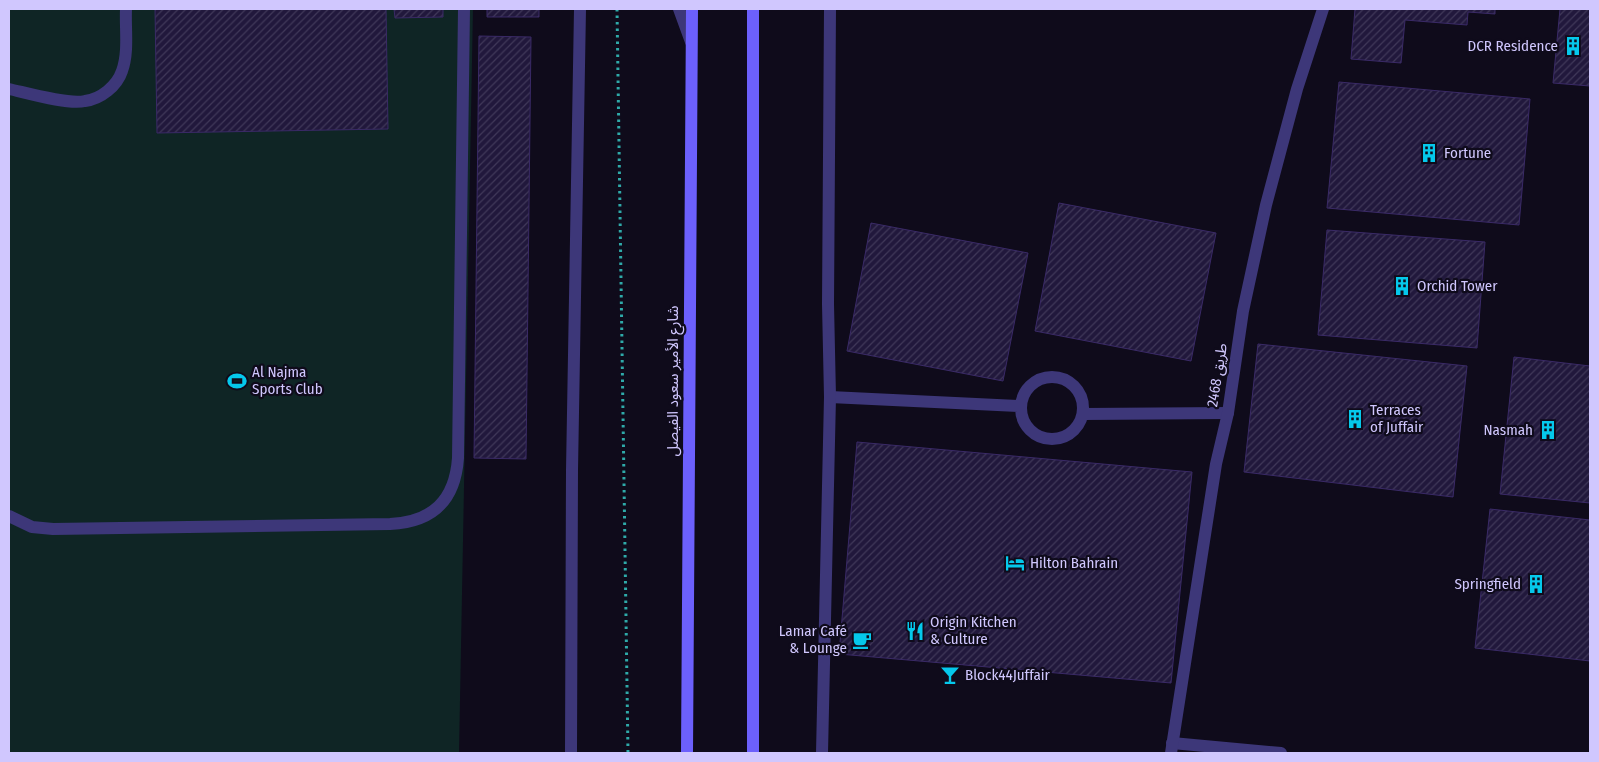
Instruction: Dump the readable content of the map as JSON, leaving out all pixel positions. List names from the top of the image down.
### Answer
{
  "streets": {
    "street": ["طريق 2468", "شارع الأمير سعود الفيصل"]
  },
  "places": {
    "building": [
      "DCR Residence",
      "Fortune",
      "Orchid Tower",
      "Terraces of Juffair",
      "Nasmah",
      "Springfield"
    ],
    "sports": ["Al Najma Sports Club"],
    "hotel": ["Hilton Bahrain"],
    "restaurant": ["Origin Kitchen & Culture"],
    "cafe": ["Lamar Café & Lounge"],
    "bar": ["Block44Juffair"]
  }
}
